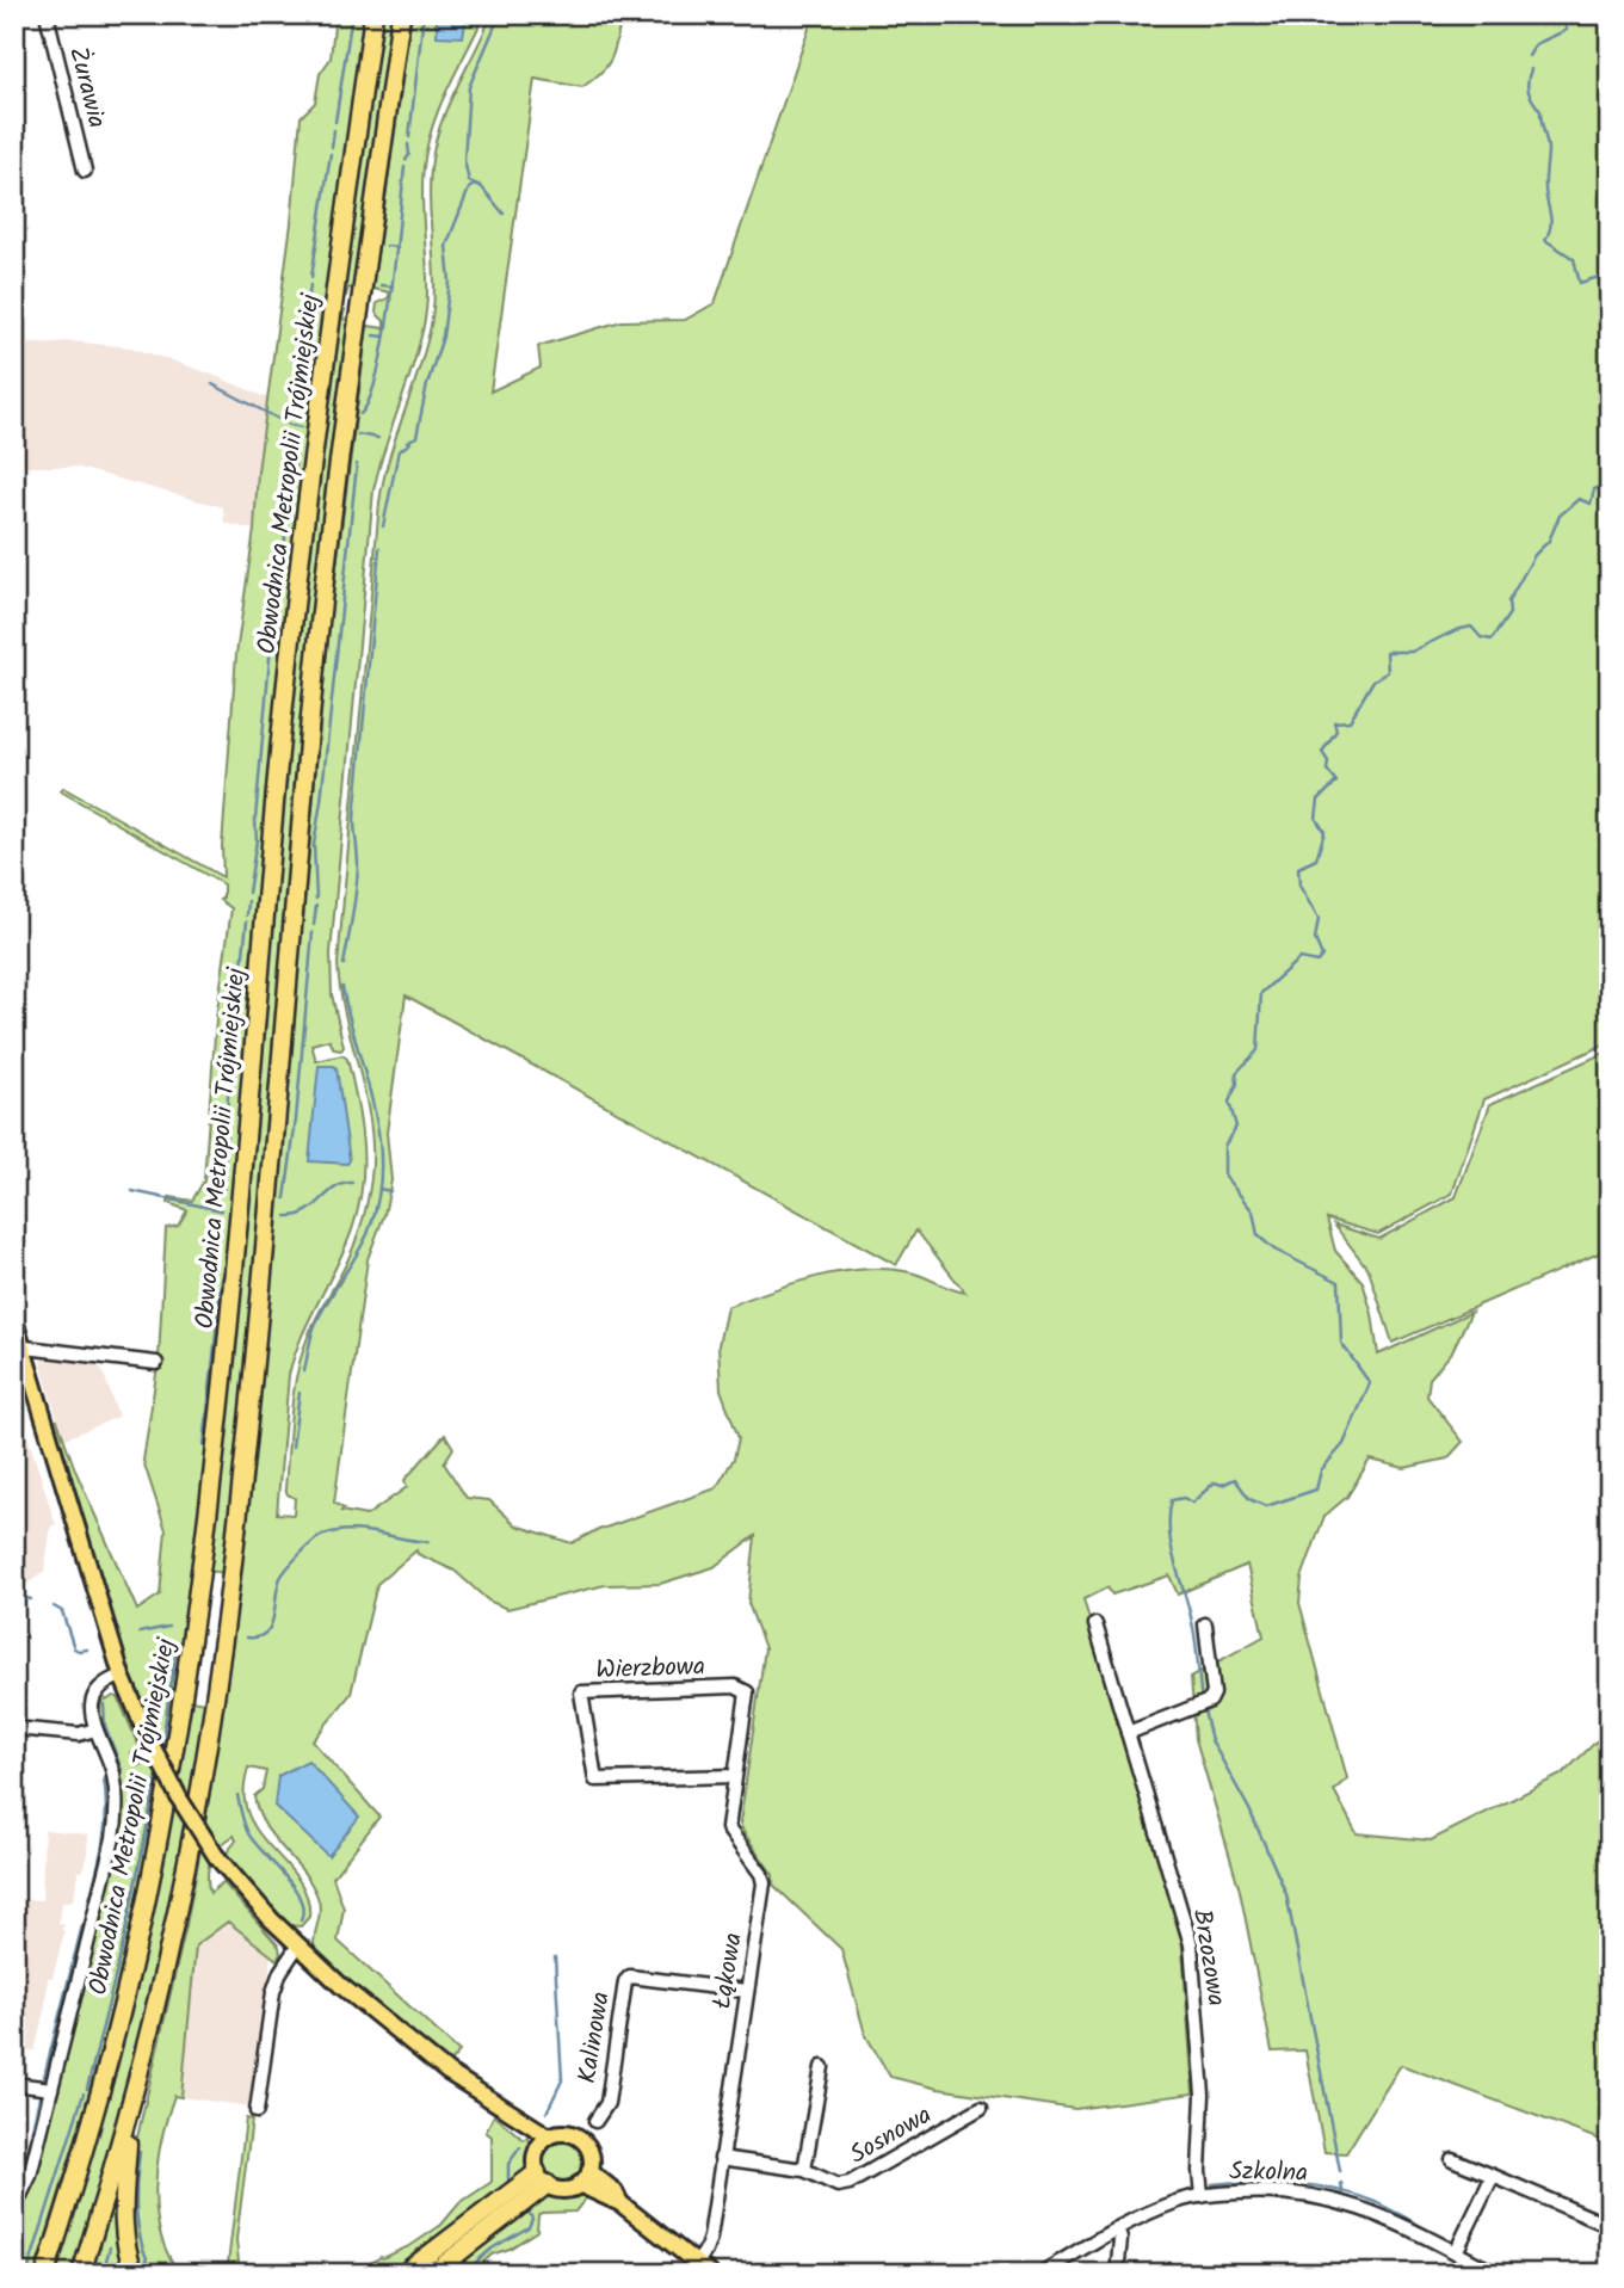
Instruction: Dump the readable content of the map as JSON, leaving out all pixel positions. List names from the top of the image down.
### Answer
{
  "streets": {
    "highway": ["Obwodnica Metropolii Trójmiejskiej"],
    "street": [
      "Żurawia",
      "Wierzbowa",
      "Brzozowa",
      "Łąkowa",
      "Kalinowa",
      "Sosnowa",
      "Szkolna"
    ]
  },
  "crossings": [
    ["Wierzbowa", "Łąkowa"],
    ["Brzozowa", "Szkolna"],
    ["Łąkowa", "Kalinowa"],
    ["Łąkowa", "Sosnowa"]
  ]
}
